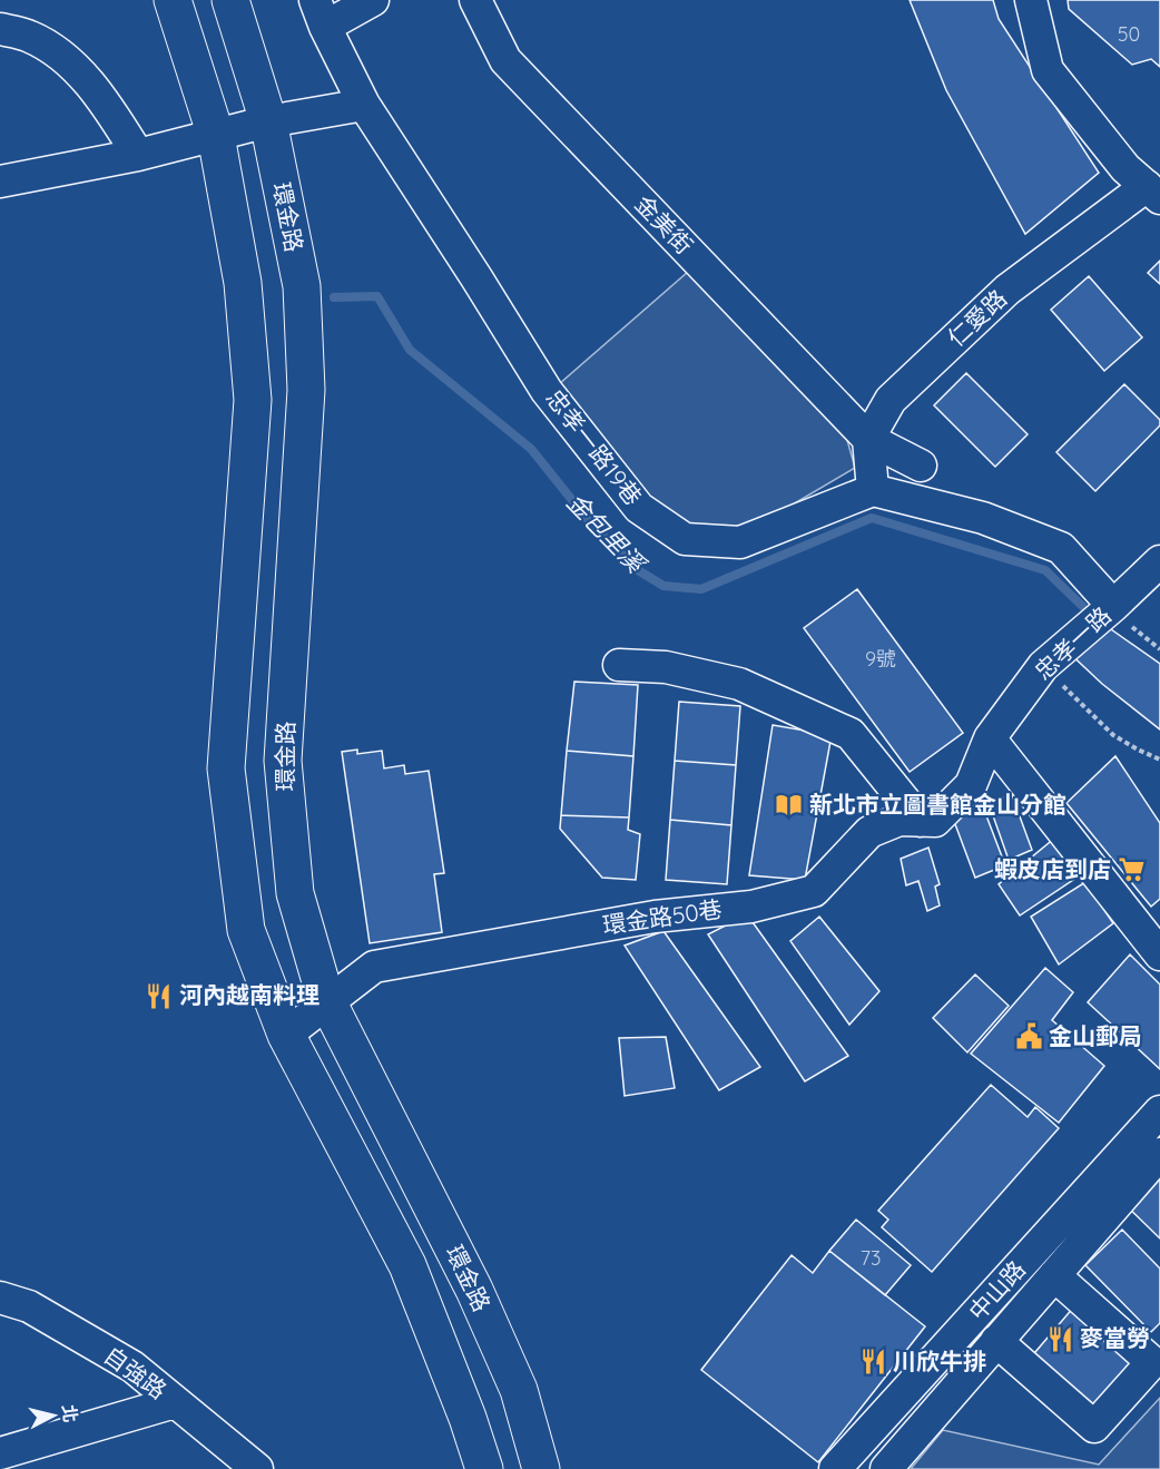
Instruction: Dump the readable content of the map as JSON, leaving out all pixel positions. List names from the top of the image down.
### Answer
{
  "streets": {
    "main road": ["環金路"],
    "street": [
      "金美街",
      "仁愛路",
      "忠孝一路19巷",
      "忠孝一路",
      "環金路50巷",
      "中山路",
      "自強路"
    ]
  },
  "crossings": [
    ["環金路", "環金路50巷"],
    ["金美街", "仁愛路"],
    ["忠孝一路", "環金路50巷"]
  ],
  "water": ["金包里溪"],
  "places": {
    "library": ["新北市立圖書館金山分館"],
    "supermarket": ["蝦皮店到店"],
    "restaurant": ["河內越南料理", "麥當勞", "川欣牛排"],
    "public building": ["金山郵局"]
  },
  "house_numbers": ["50", "9號", "73"],
  "north": "right"
}
